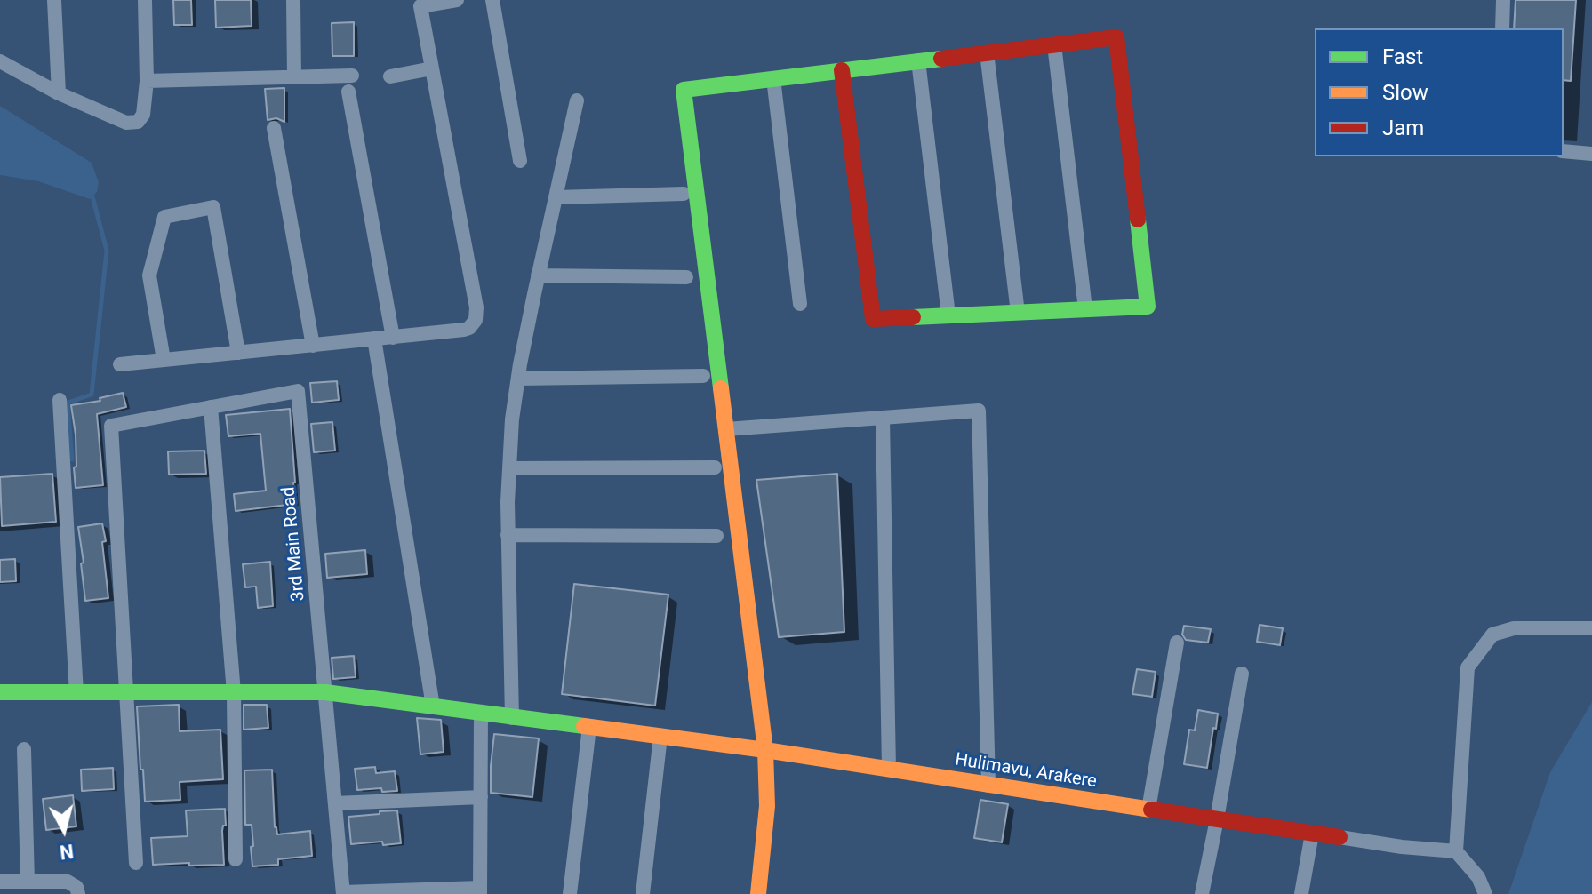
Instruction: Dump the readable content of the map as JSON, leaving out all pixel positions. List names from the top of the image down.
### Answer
{
  "streets": {
    "street": ["3rd Main Road", "Hulimavu, Arakere"]
  },
  "crossings": [
    ["3rd Main Road", "Hulimavu, Arakere"]
  ],
  "legend": ["Fast", "Slow", "Jam"],
  "north": "bottom"
}
